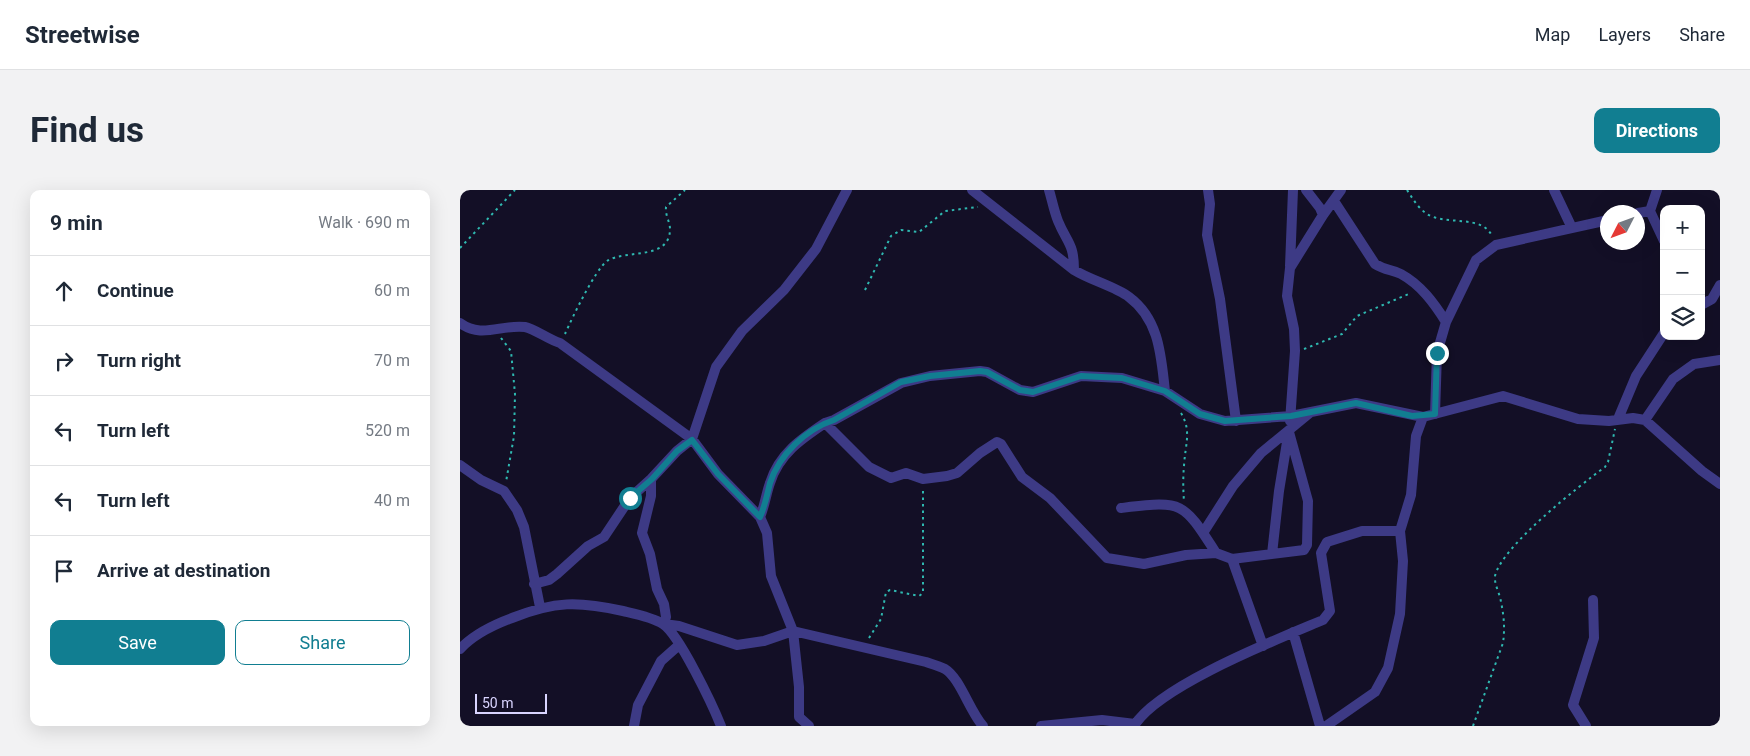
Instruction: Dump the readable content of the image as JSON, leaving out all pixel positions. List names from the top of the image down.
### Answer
{
  "scale_bar": "50 m",
  "north": "bottom left",
  "page": {
    "header": "Streetwise",
    "nav": ["Map", "Layers", "Share"],
    "buttons": [
      "Directions",
      ["Save", "Share"]
    ],
    "title": "Find us",
    "heading": ["9 min", "Walk · 690 m"],
    "map_buttons": ["+", "−"],
    "list": [
      ["Continue", "60 m"],
      ["Turn right", "70 m"],
      ["Turn left", "520 m"],
      ["Turn left", "40 m"],
      "Arrive at destination"
    ],
    "scale": "50 m"
  }
}
